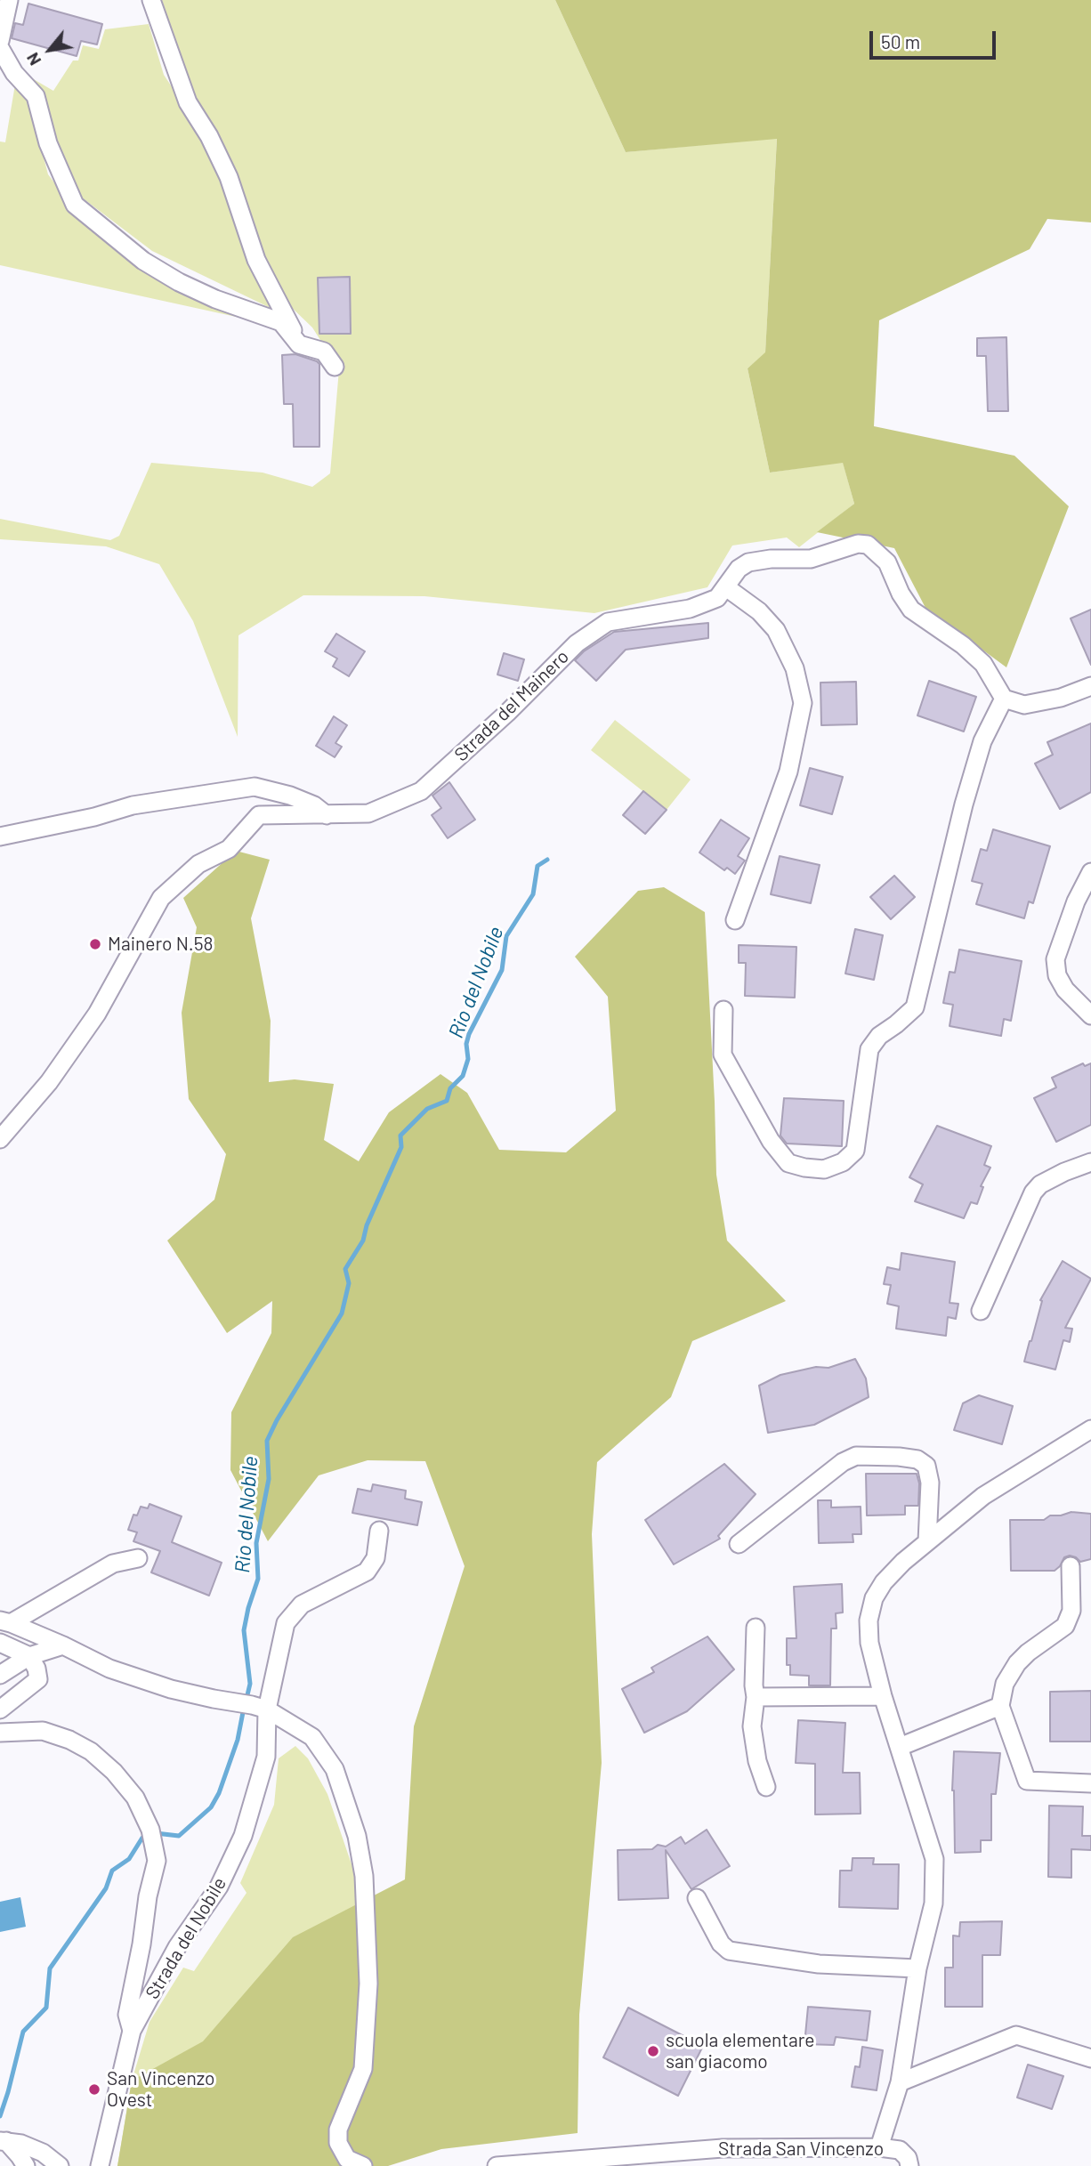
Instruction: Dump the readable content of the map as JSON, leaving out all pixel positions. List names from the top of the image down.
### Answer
{
  "streets": {
    "street": ["Strada del Mainero", "Strada del Nobile", "Strada San Vincenzo"]
  },
  "water": ["Rio del Nobile"],
  "places": ["Mainero N.58", "scuola elementare san giacomo", "San Vincenzo Ovest"],
  "scale_bar": "50 m",
  "north": "bottom left"
}
